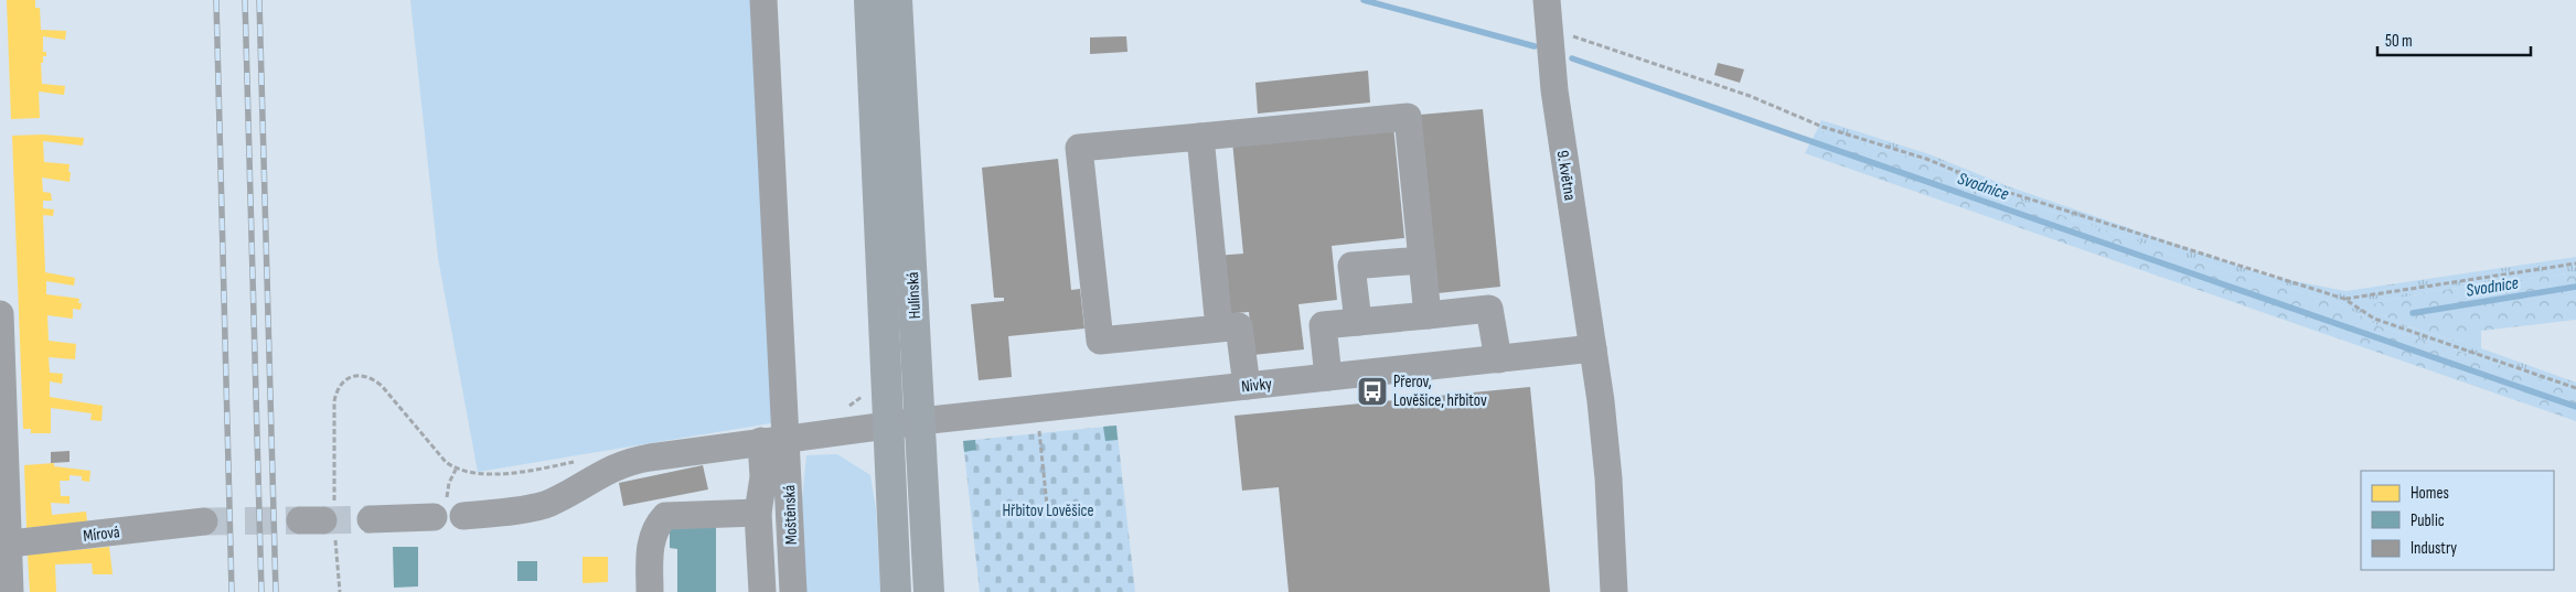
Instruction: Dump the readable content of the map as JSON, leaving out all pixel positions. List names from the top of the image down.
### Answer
{
  "streets": {
    "main road": ["Hulínská"],
    "street": [
      "9. května",
      "Nivky",
      "Moštěnská",
      "Mírová"
    ]
  },
  "crossings": [
    ["9. května", "Nivky"],
    ["Hulínská", "Nivky"],
    ["Nivky", "Moštěnská"]
  ],
  "water": ["Svodnice"],
  "parks": ["Hřbitov Lověšice"],
  "places": {
    "bus stop": ["Přerov, Lověšice, hřbitov"]
  },
  "legend": ["Homes", "Public", "Industry"],
  "scale_bar": "50 m"
}
